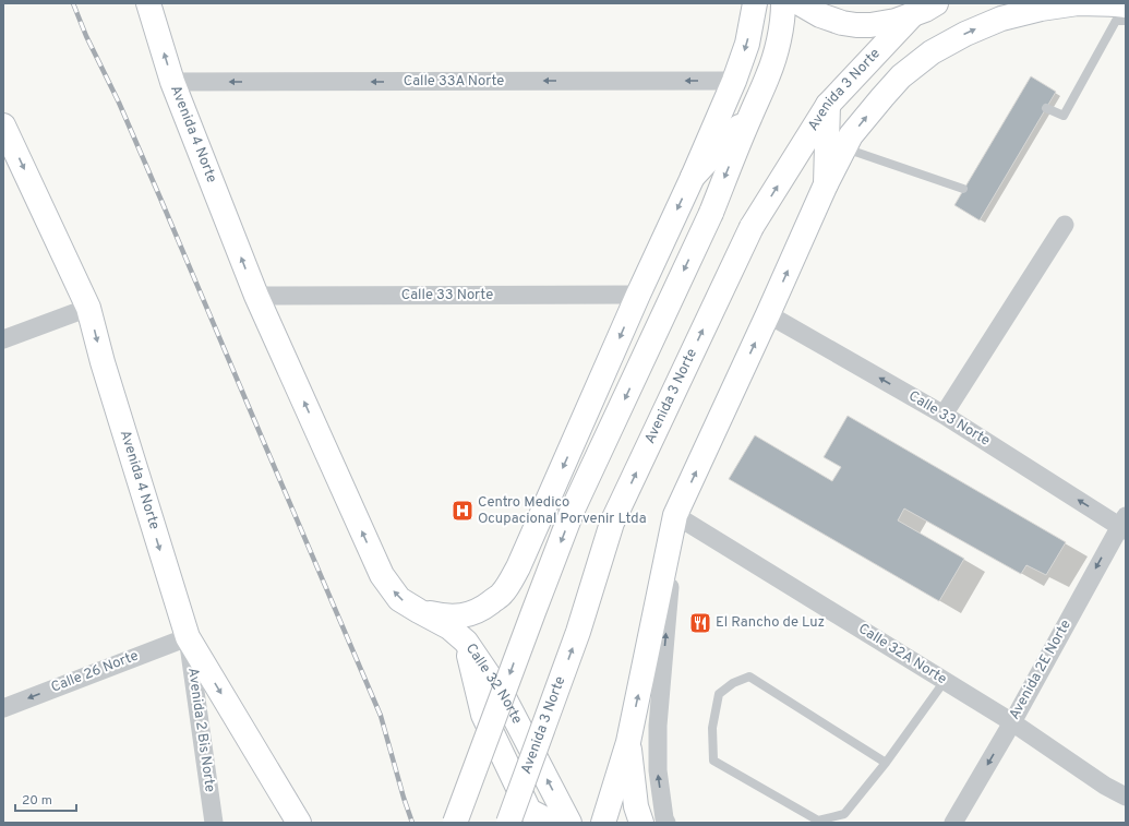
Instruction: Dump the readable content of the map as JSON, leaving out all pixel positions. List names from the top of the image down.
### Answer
{
  "streets": {
    "main road": ["Avenida 3 Norte", "Avenida 4 Norte", "Calle 32 Norte"],
    "street": [
      "Calle 33A Norte",
      "Calle 33 Norte",
      "Calle 32A Norte",
      "Avenida 2E Norte",
      "Calle 26 Norte",
      "Avenida 2 Bis Norte"
    ]
  },
  "crossings": [
    ["Calle 33A Norte", "Avenida 4 Norte"],
    ["Avenida 4 Norte", "Calle 33 Norte"],
    ["Avenida 4 Norte", "Calle 26 Norte"],
    ["Avenida 4 Norte", "Calle 32 Norte"],
    ["Avenida 4 Norte", "Avenida 2 Bis Norte"],
    ["Calle 33 Norte", "Avenida 2E Norte"],
    ["Calle 32A Norte", "Avenida 2E Norte"],
    ["Calle 26 Norte", "Avenida 2 Bis Norte"]
  ],
  "one_way": [
    "Calle 33A Norte",
    "Calle 33 Norte",
    "Avenida 2E Norte",
    "Calle 26 Norte"
  ],
  "places": {
    "hospital": ["Centro Medico Ocupacional Porvenir Ltda"],
    "restaurant": ["El Rancho de Luz"]
  },
  "scale_bar": "20 m"
}
